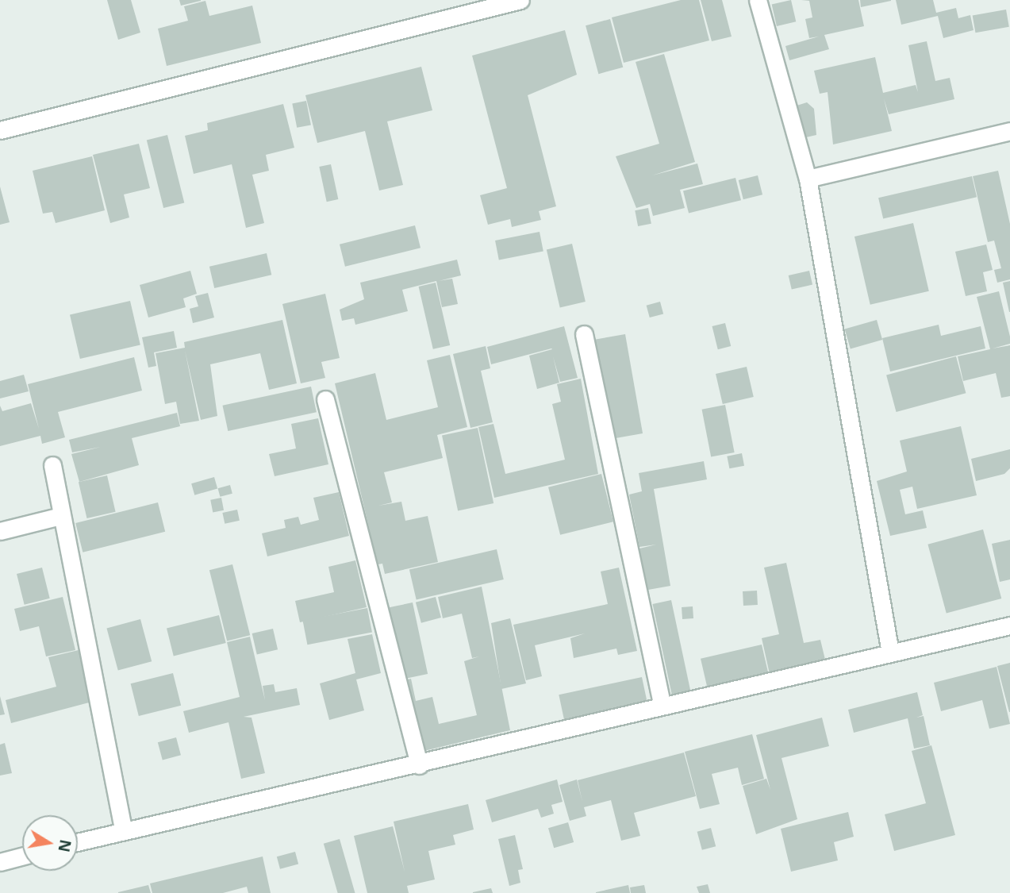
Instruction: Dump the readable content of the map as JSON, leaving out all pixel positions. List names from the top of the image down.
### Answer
{
  "north": "right"
}
